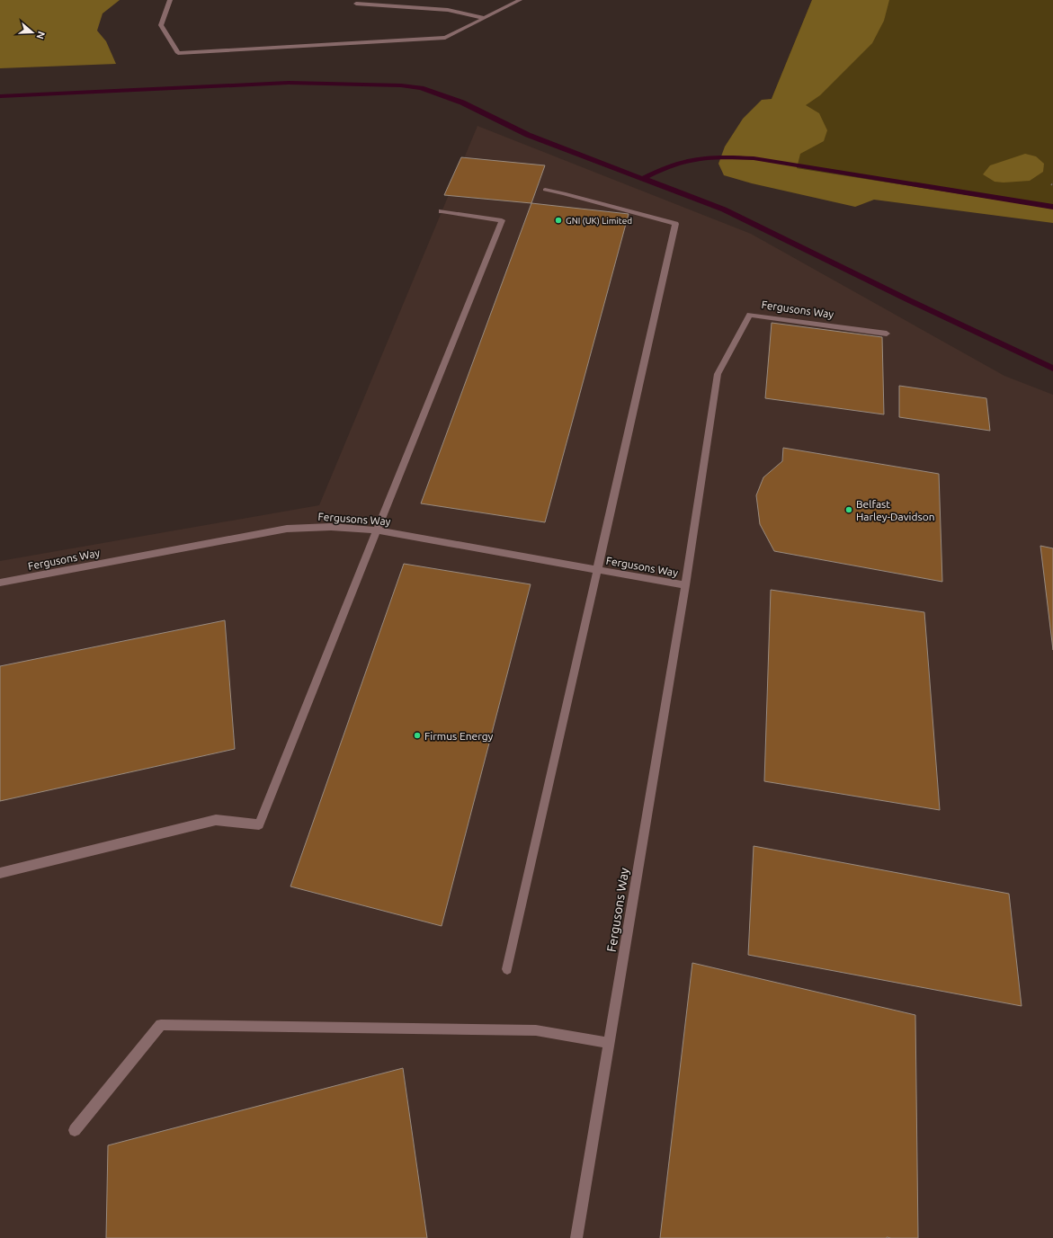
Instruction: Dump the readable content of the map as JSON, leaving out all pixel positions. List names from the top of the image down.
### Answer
{
  "streets": {
    "street": ["Fergusons Way"]
  },
  "places": ["GNI (UK) Limited", "Belfast Harley-Davidson", "Firmus Energy"],
  "north": "right"
}
